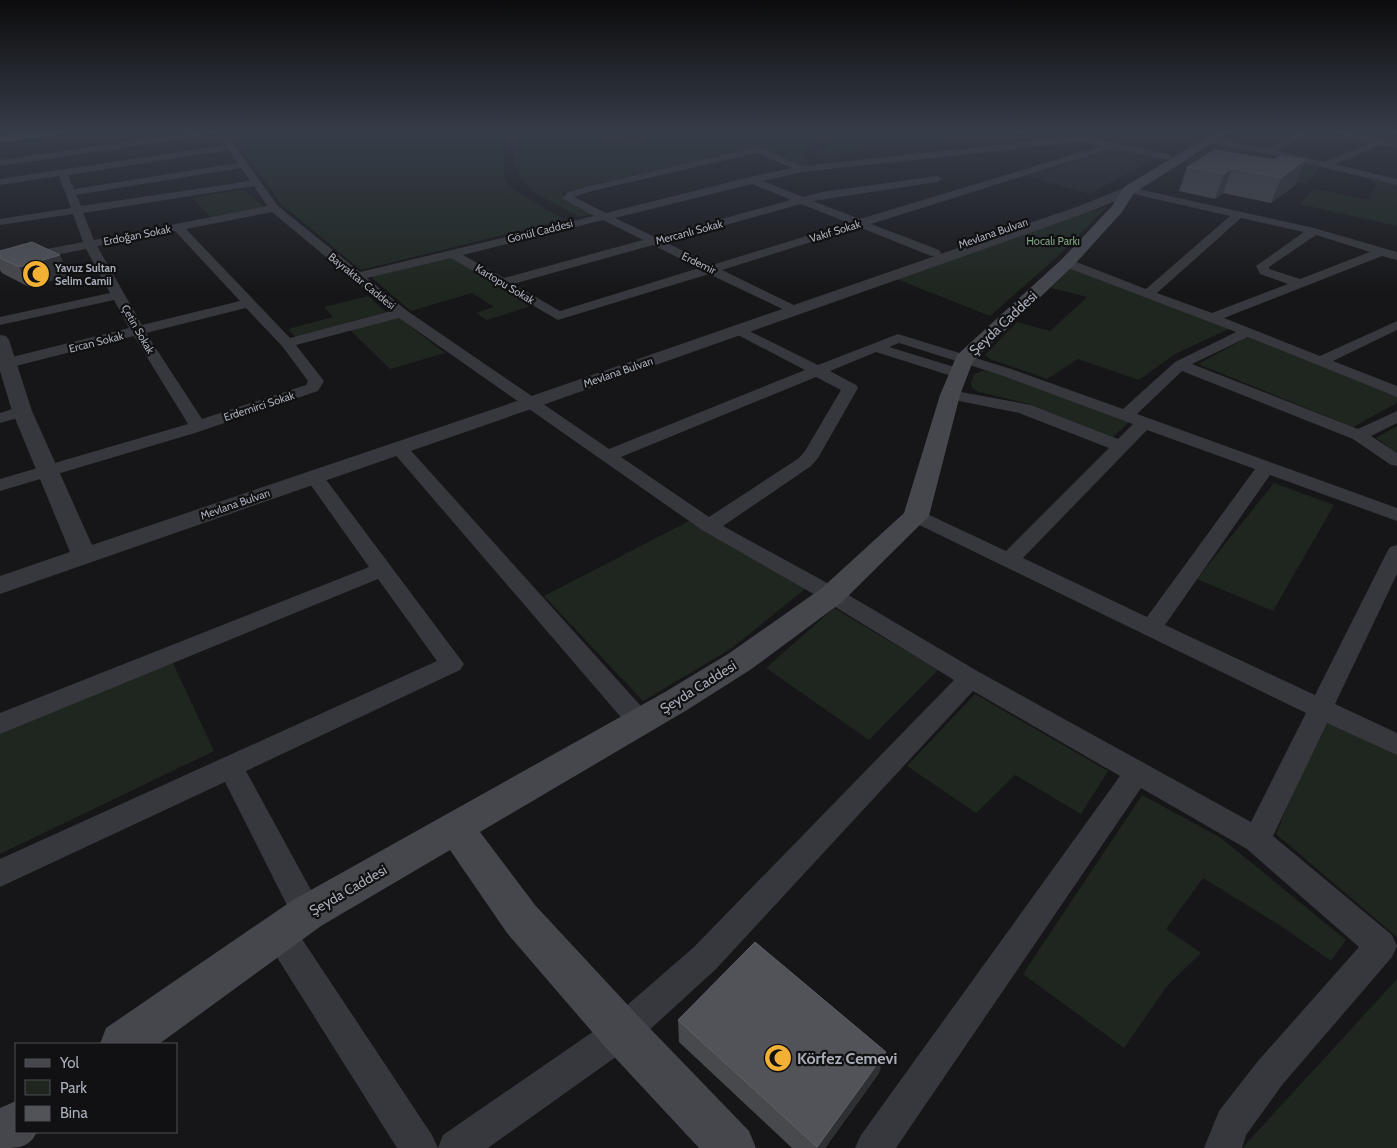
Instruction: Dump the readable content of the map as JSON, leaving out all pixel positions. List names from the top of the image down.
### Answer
{
  "streets": {
    "main road": ["Mevlana Bulvarı", "Şeyda Caddesi"],
    "street": [
      "Gönül Caddesi",
      "Vakıf Sokak",
      "Mercanlı Sokak",
      "Erdoğan Sokak",
      "Erdemir",
      "Bayraktar Caddesi",
      "Kartopu Sokak",
      "Çetin Sokak",
      "Ercan Sokak",
      "Erdemirci Sokak"
    ]
  },
  "crossings": [
    ["Gönül Caddesi", "Erdemir"],
    ["Gönül Caddesi", "Bayraktar Caddesi"],
    ["Gönül Caddesi", "Kartopu Sokak"],
    ["Vakıf Sokak", "Erdemir"],
    ["Vakıf Sokak", "Kartopu Sokak"],
    ["Mercanlı Sokak", "Erdemir"],
    ["Mercanlı Sokak", "Kartopu Sokak"],
    ["Mevlana Bulvarı", "Erdemir"],
    ["Mevlana Bulvarı", "Bayraktar Caddesi"],
    ["Mevlana Bulvarı", "Şeyda Caddesi"],
    ["Erdoğan Sokak", "Bayraktar Caddesi"],
    ["Erdoğan Sokak", "Çetin Sokak"],
    ["Erdoğan Sokak", "Erdemirci Sokak"],
    ["Bayraktar Caddesi", "Şeyda Caddesi"],
    ["Çetin Sokak", "Ercan Sokak"],
    ["Çetin Sokak", "Erdemirci Sokak"],
    ["Ercan Sokak", "Erdemirci Sokak"]
  ],
  "parks": ["Hocalı Parkı"],
  "places": {
    "mosque": ["Yavuz Sultan Selim Camii", "Körfez Cemevi"]
  },
  "legend": ["Yol", "Park", "Bina"]
}
